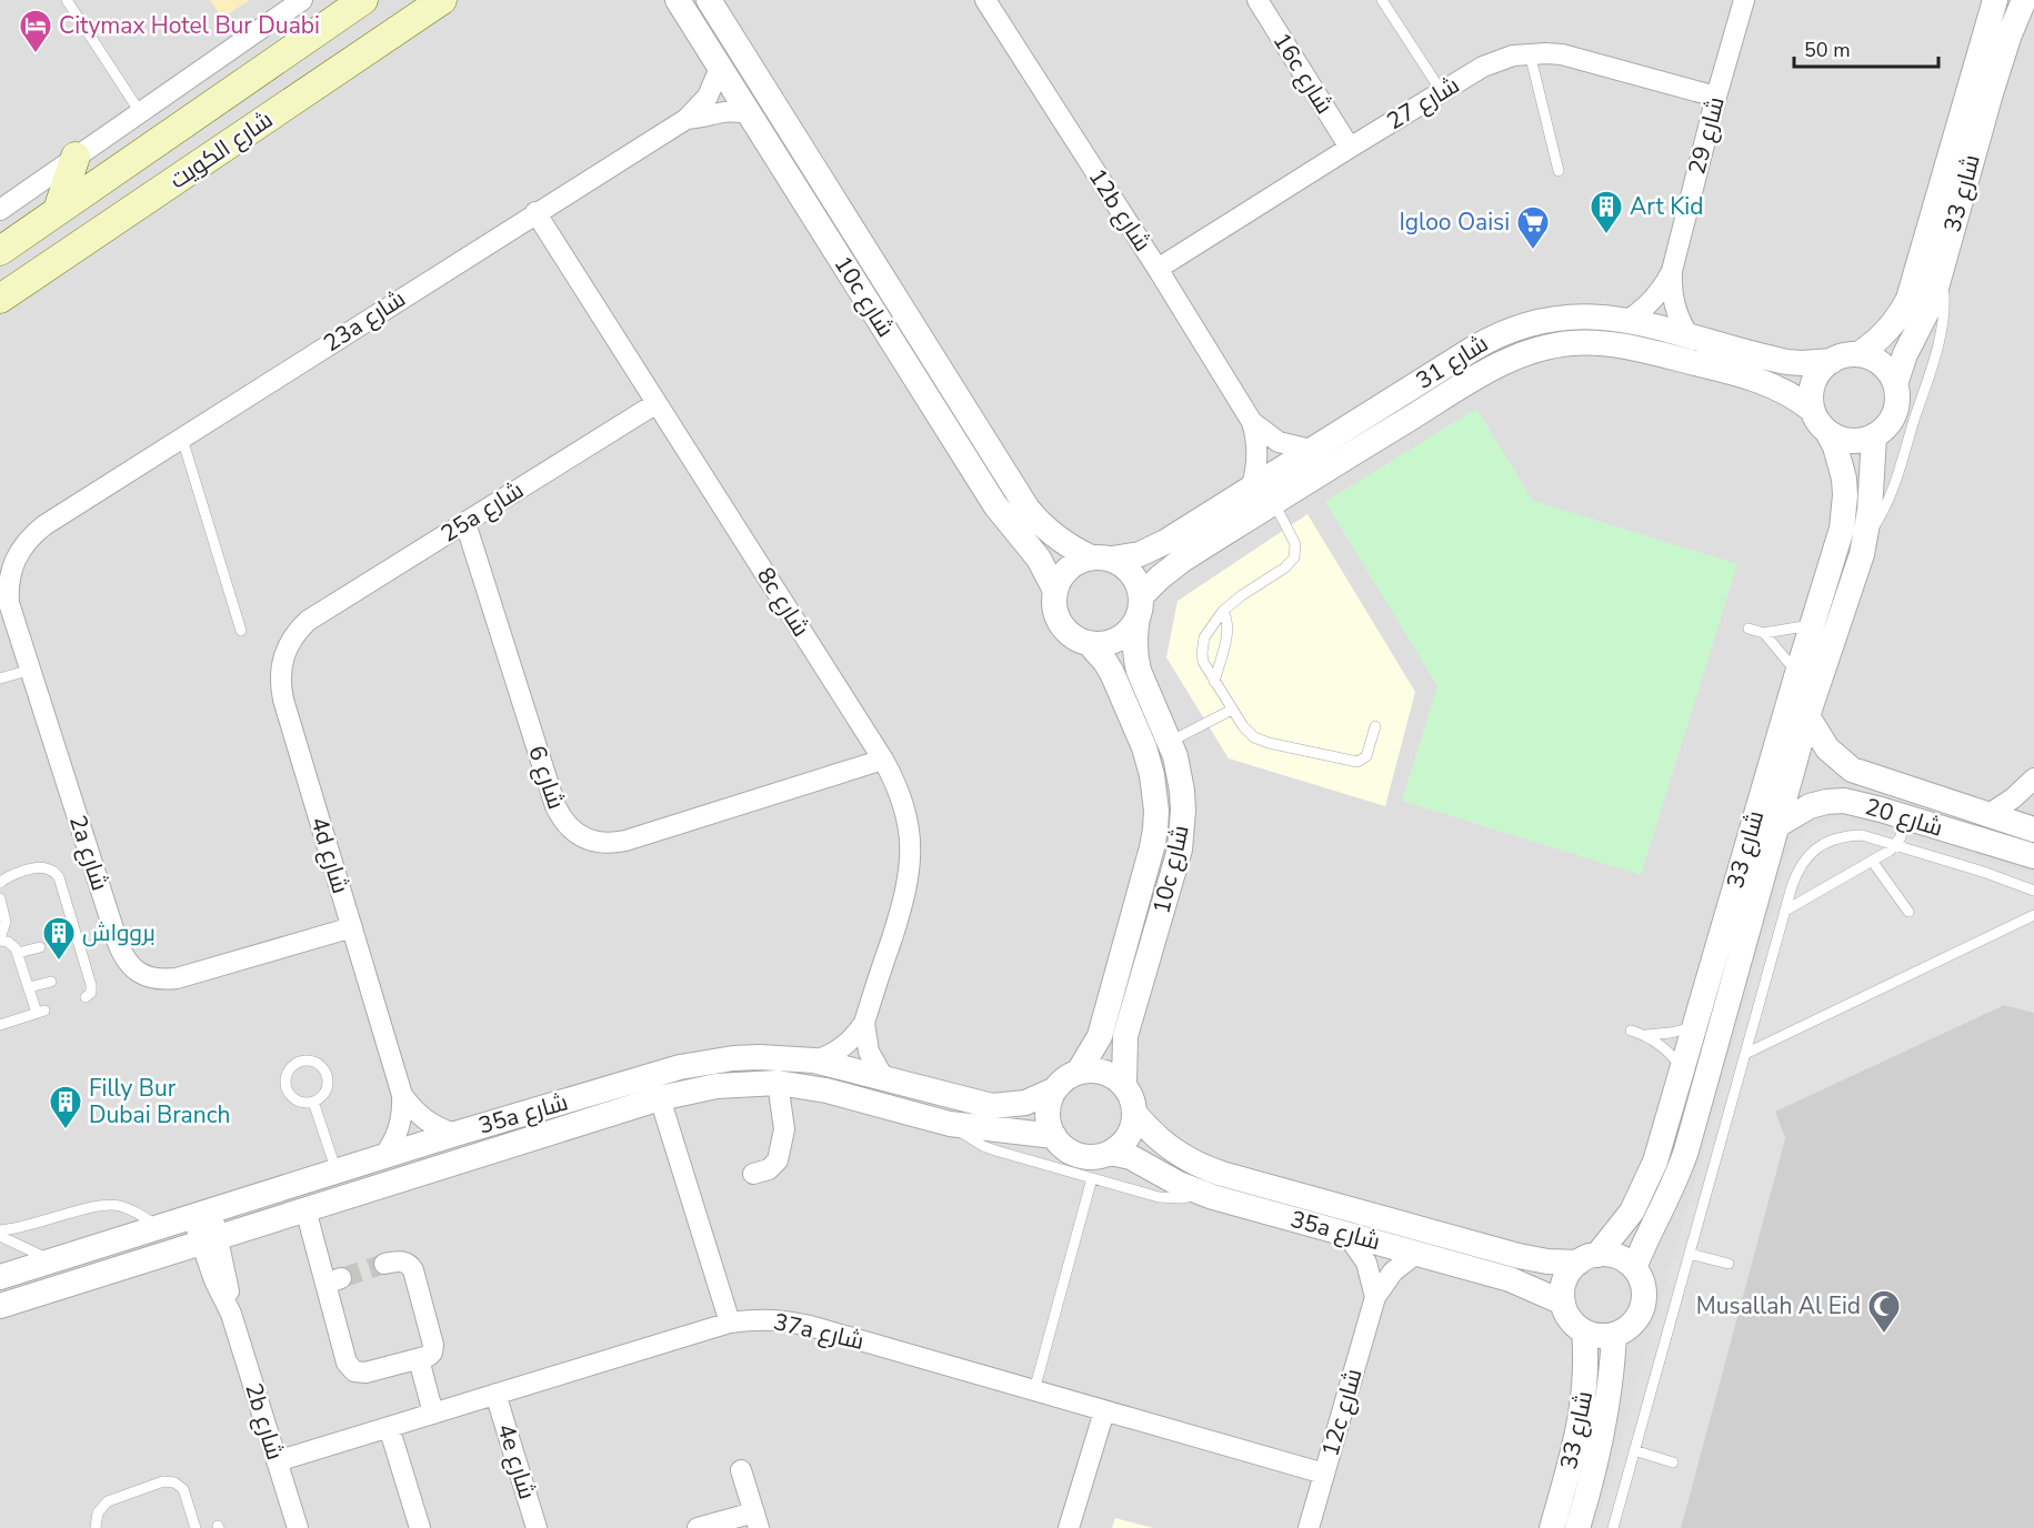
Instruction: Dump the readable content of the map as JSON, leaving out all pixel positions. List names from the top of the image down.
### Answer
{
  "streets": {
    "main road": ["شارع الكويت"],
    "street": [
      "16c شارع",
      "شارع 27",
      "شارع 29",
      "شارع 33",
      "12b شارع",
      "10c شارع",
      "23a شارع",
      "شارع 31",
      "25a شارع",
      "8c شارع",
      "شارع 6",
      "شارع 20",
      "2a شارع",
      "4d شارع",
      "35a شارع",
      "37a شارع",
      "12c شارع",
      "2b شارع",
      "4e شارع"
    ]
  },
  "crossings": [
    ["16c شارع", "شارع 27"],
    ["شارع 27", "شارع 29"],
    ["شارع 27", "12b شارع"],
    ["شارع 29", "شارع 31"],
    ["شارع 33", "شارع 31"],
    ["شارع 33", "شارع 20"],
    ["شارع 33", "35a شارع"],
    ["12b شارع", "شارع 31"],
    ["10c شارع", "23a شارع"],
    ["10c شارع", "شارع 31"],
    ["10c شارع", "35a شارع"],
    ["23a شارع", "8c شارع"],
    ["23a شارع", "2a شارع"],
    ["25a شارع", "8c شارع"],
    ["25a شارع", "شارع 6"],
    ["25a شارع", "4d شارع"],
    ["8c شارع", "شارع 6"],
    ["8c شارع", "35a شارع"],
    ["2a شارع", "4d شارع"],
    ["4d شارع", "35a شارع"],
    ["35a شارع", "12c شارع"],
    ["35a شارع", "2b شارع"],
    ["37a شارع", "12c شارع"],
    ["37a شارع", "2b شارع"],
    ["37a شارع", "4e شارع"]
  ],
  "places": {
    "hotel": ["Citymax Hotel Bur Duabi"],
    "building": ["Art Kid", "بروواش", "Filly Bur Dubai Branch"],
    "supermarket": ["Igloo Oaisi"],
    "mosque": ["Musallah Al Eid"]
  },
  "scale_bar": "50 m"
}
